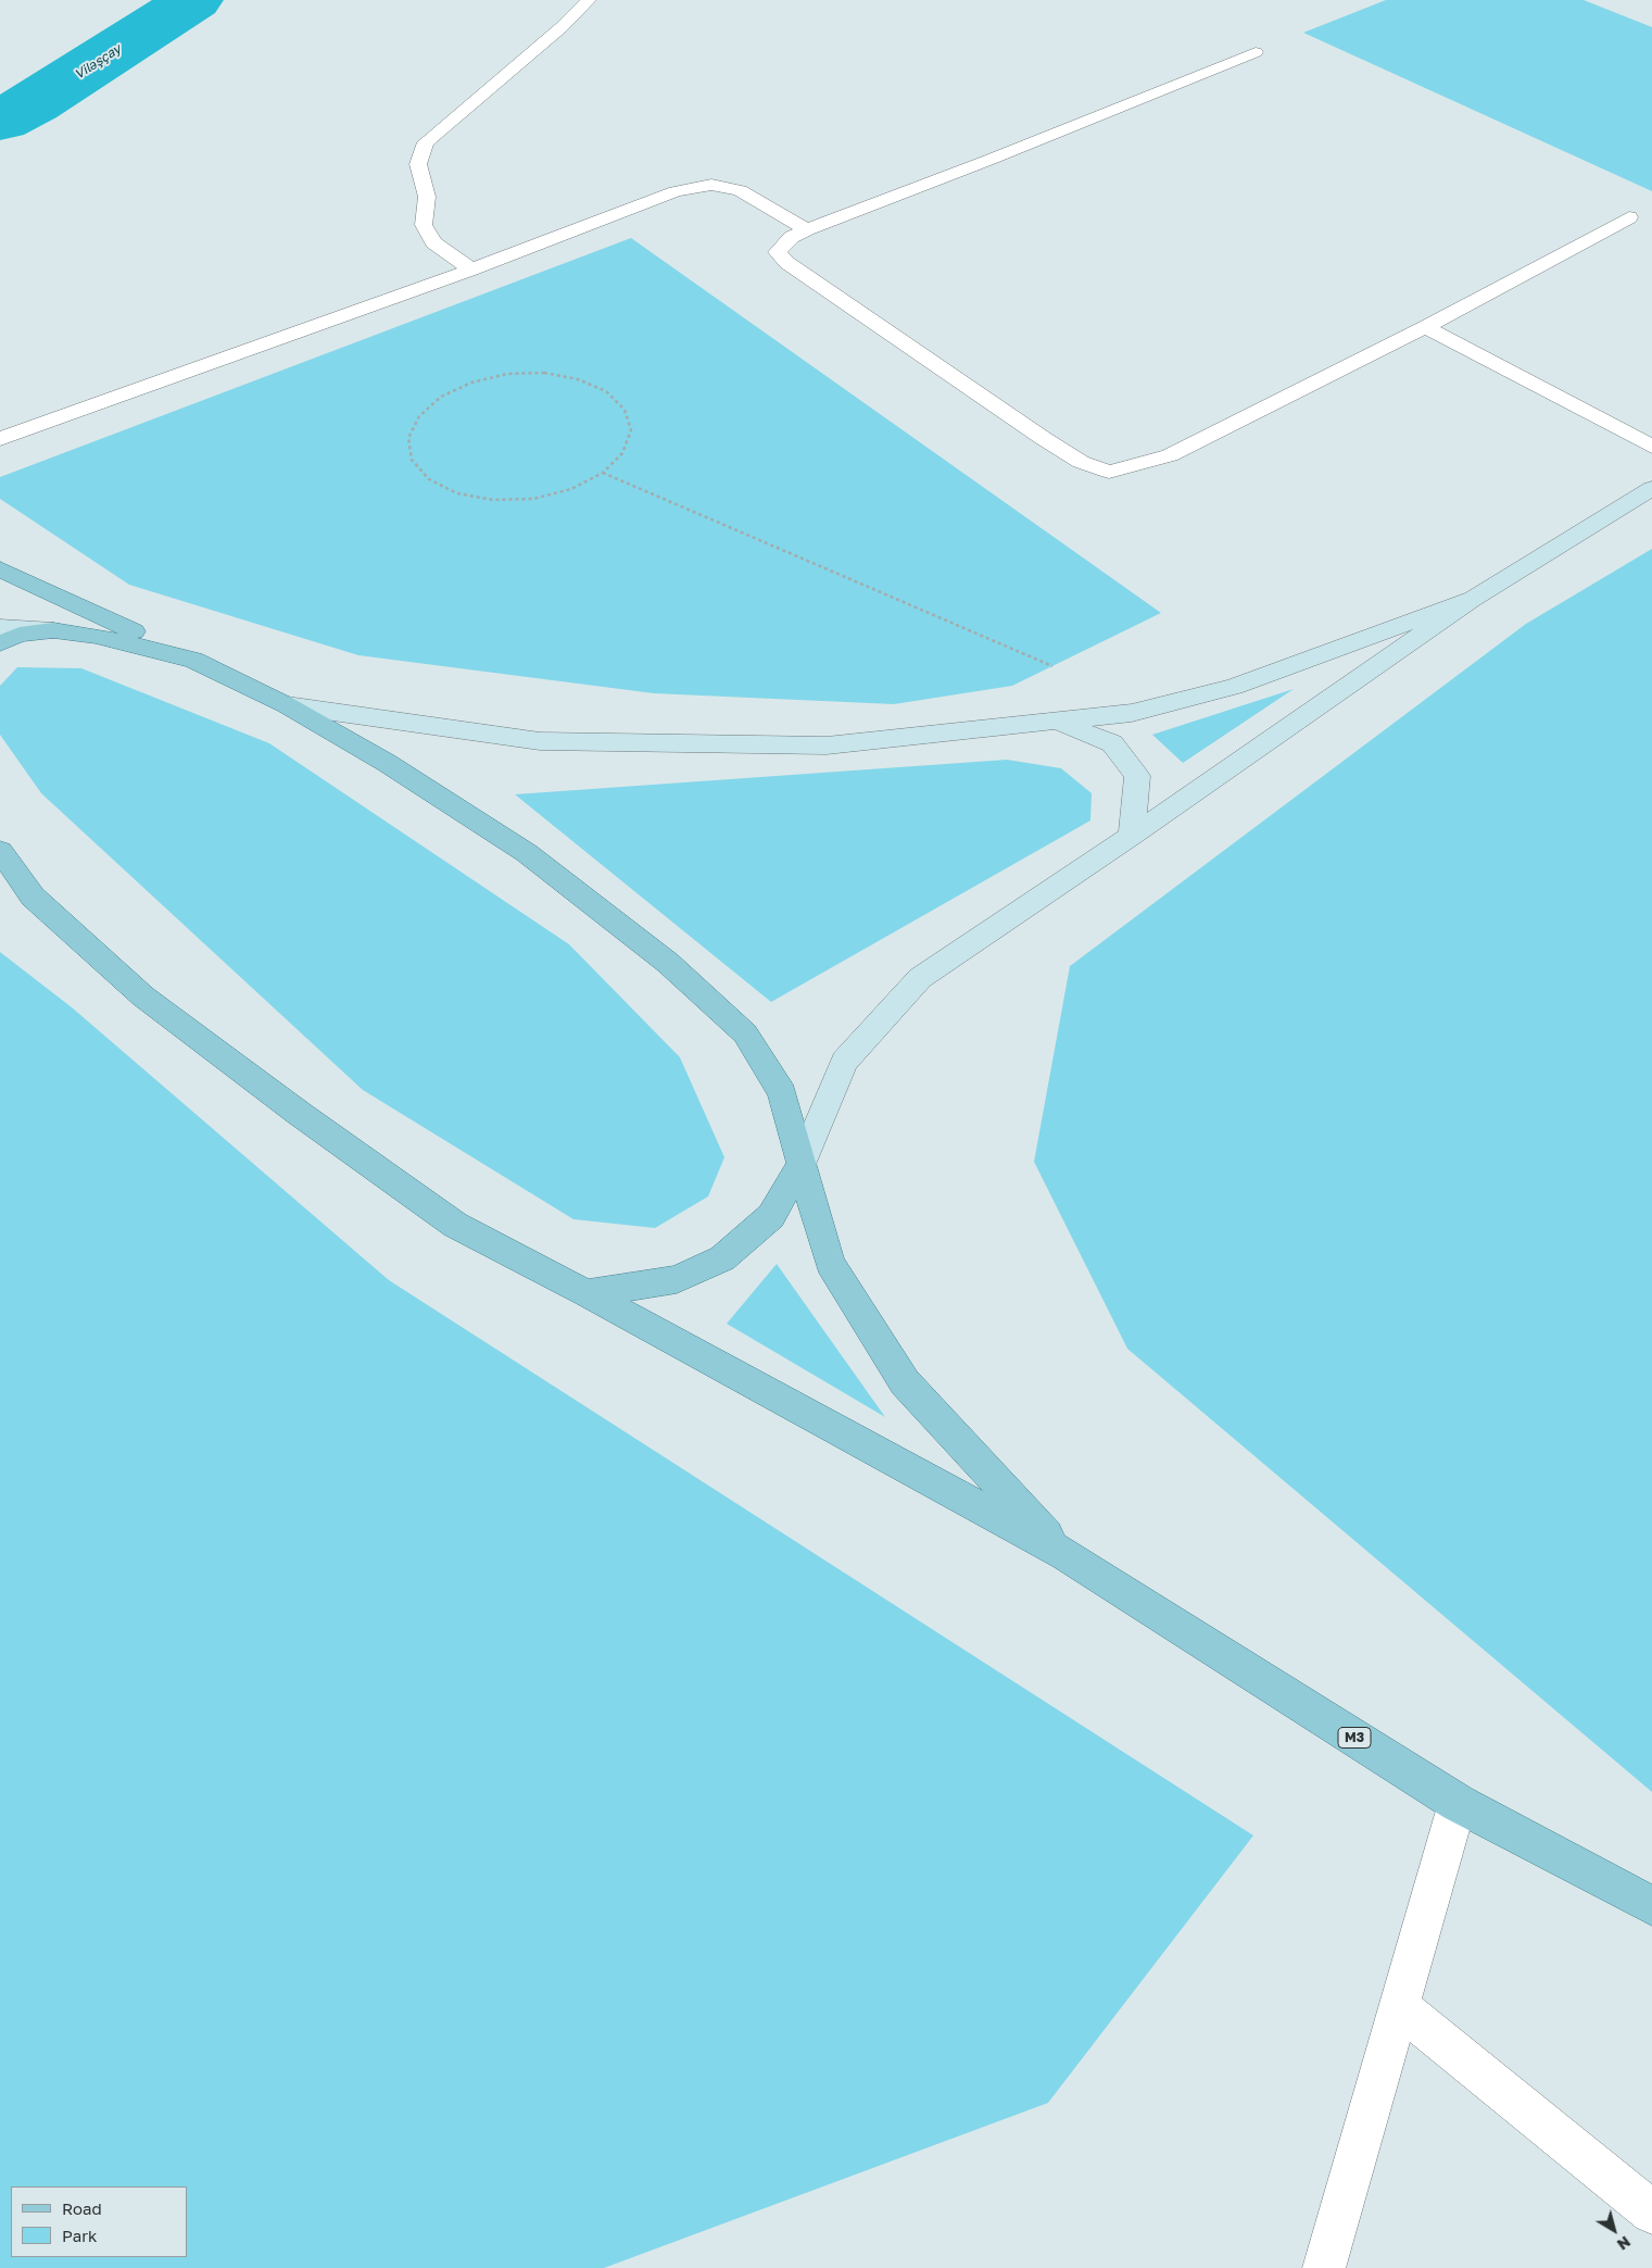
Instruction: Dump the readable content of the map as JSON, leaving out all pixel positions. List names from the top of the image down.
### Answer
{
  "streets": {
    "main road": ["M3"]
  },
  "water": ["Viləşçay"],
  "legend": ["Road", "Park"],
  "north": "bottom right"
}
